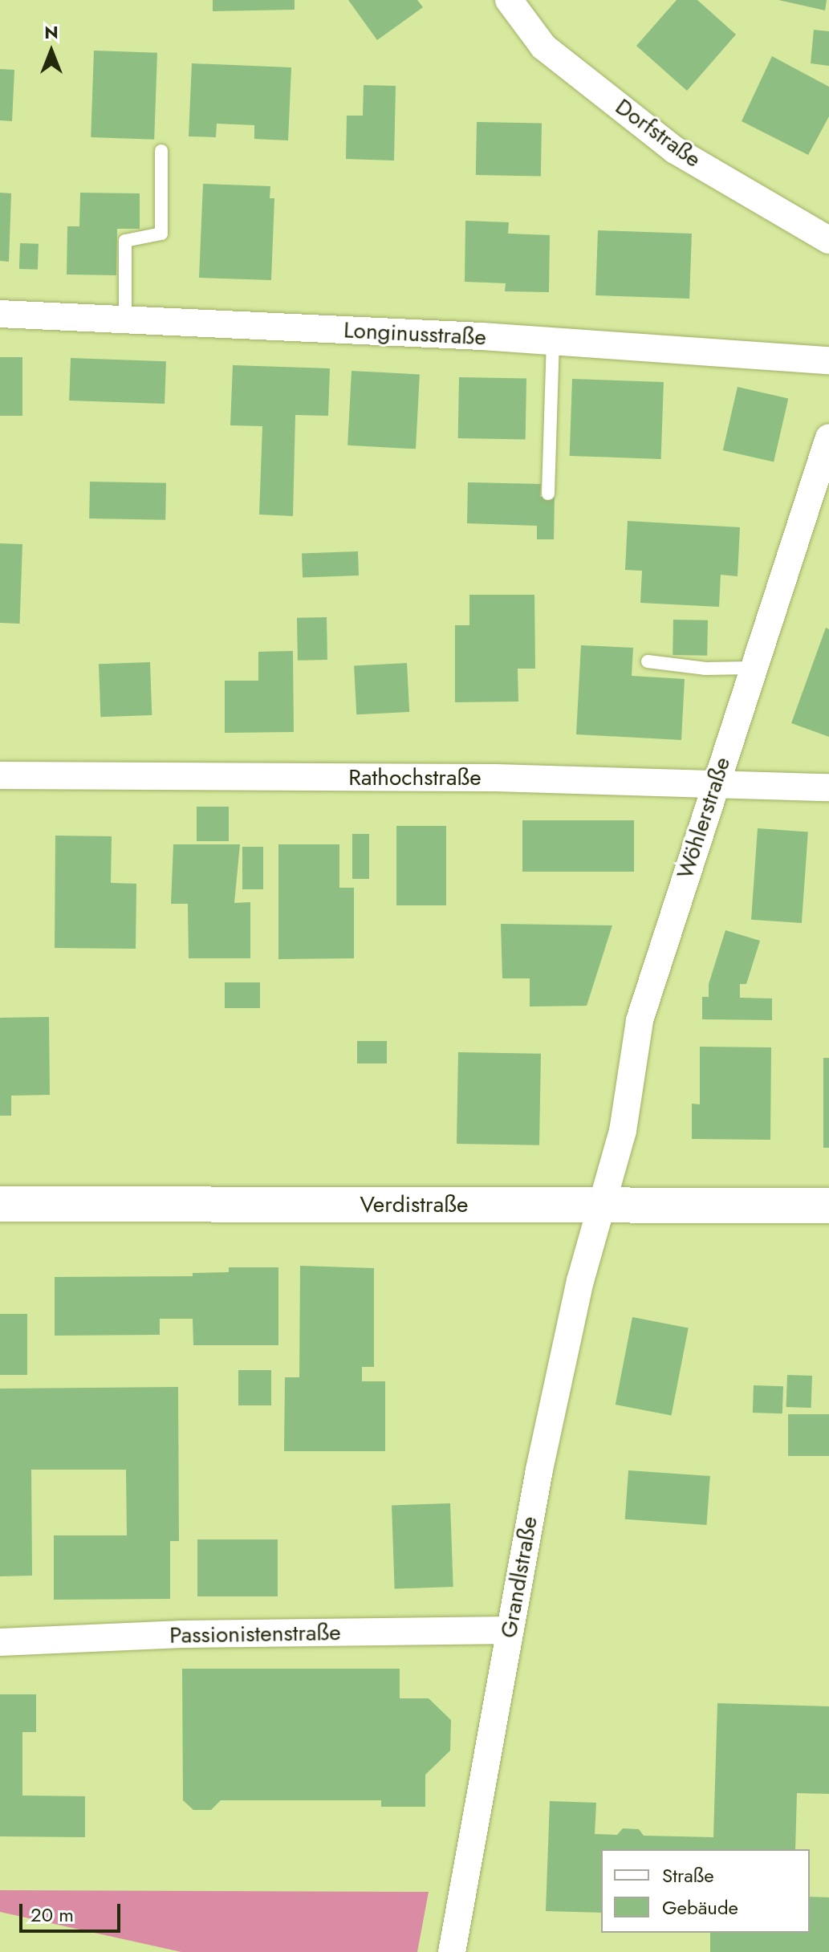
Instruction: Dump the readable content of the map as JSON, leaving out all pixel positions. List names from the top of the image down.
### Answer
{
  "streets": {
    "main road": ["Verdistraße"],
    "street": [
      "Dorfstraße",
      "Longinusstraße",
      "Rathochstraße",
      "Wöhlerstraße",
      "Grandlstraße",
      "Passionistenstraße"
    ]
  },
  "crossings": [
    ["Rathochstraße", "Wöhlerstraße"],
    ["Wöhlerstraße", "Verdistraße"],
    ["Wöhlerstraße", "Grandlstraße"],
    ["Verdistraße", "Grandlstraße"],
    ["Grandlstraße", "Passionistenstraße"]
  ],
  "legend": ["Straße", "Gebäude"],
  "scale_bar": "20 m",
  "north": "top"
}
